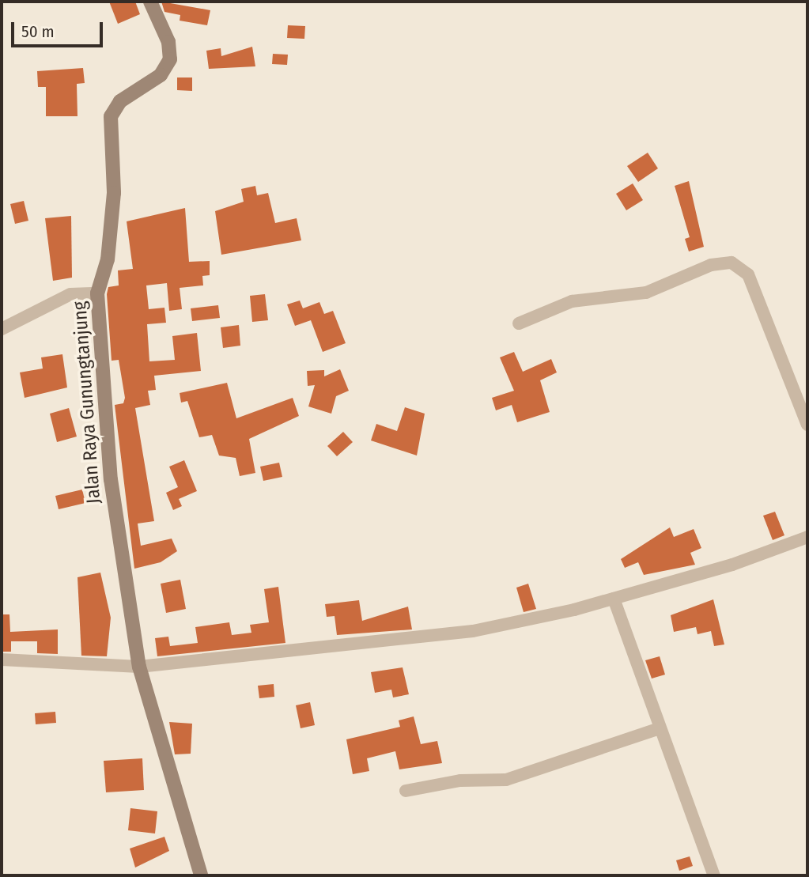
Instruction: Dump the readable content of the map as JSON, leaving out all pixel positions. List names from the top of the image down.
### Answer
{
  "streets": {
    "main road": ["Jalan Raya Gunungtanjung"]
  },
  "scale_bar": "50 m"
}
